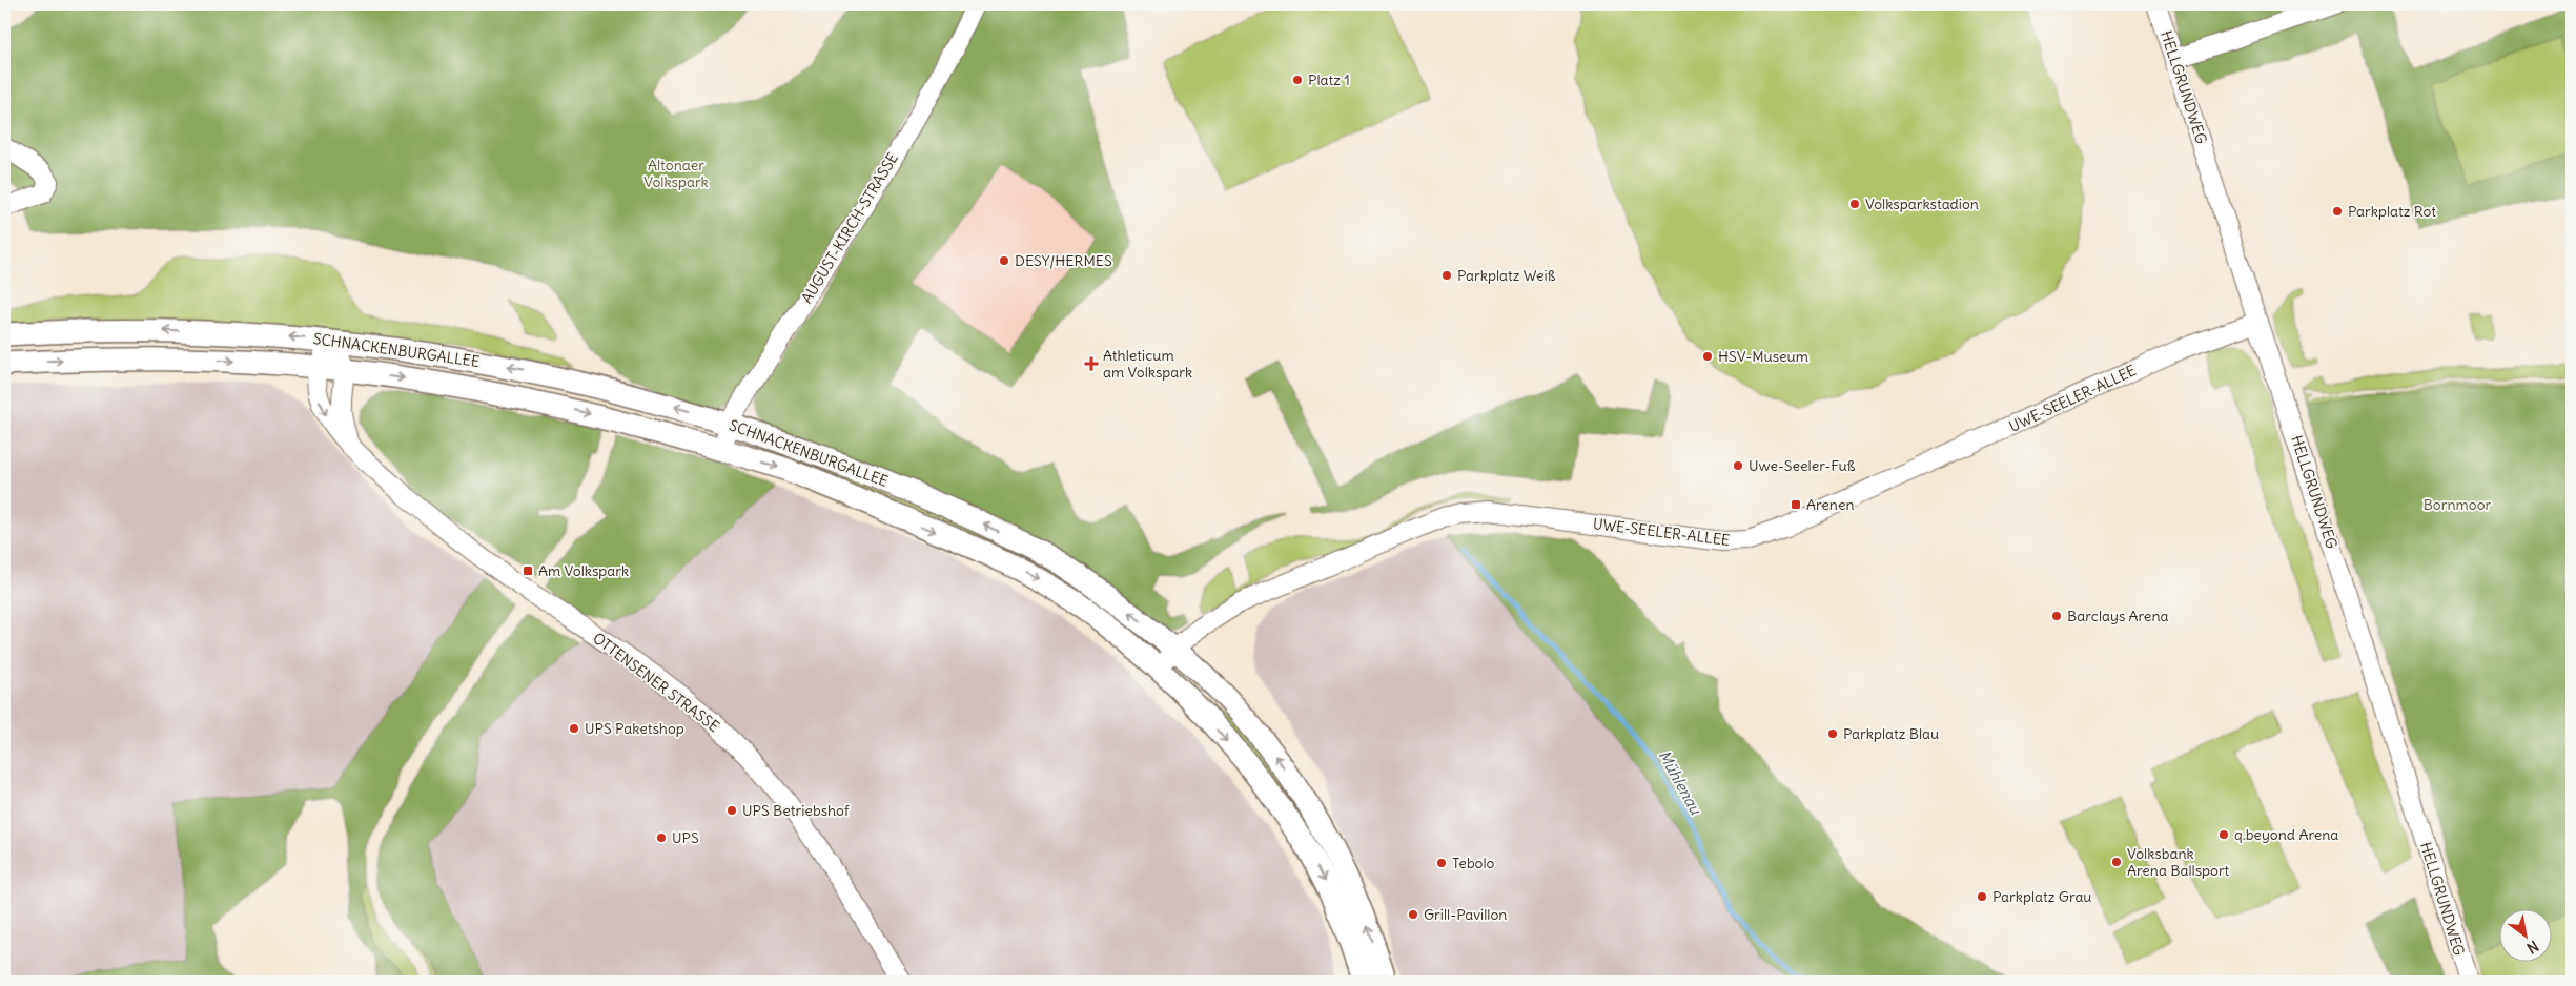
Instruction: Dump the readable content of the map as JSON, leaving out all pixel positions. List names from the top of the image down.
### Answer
{
  "streets": {
    "main road": ["SCHNACKENBURGALLEE"],
    "street": [
      "HELLGRUNDWEG",
      "AUGUST-KIRCH-STRASSE",
      "UWE-SEELER-ALLEE",
      "OTTENSENER STRASSE"
    ]
  },
  "crossings": [
    ["HELLGRUNDWEG", "UWE-SEELER-ALLEE"],
    ["AUGUST-KIRCH-STRASSE", "SCHNACKENBURGALLEE"],
    ["SCHNACKENBURGALLEE", "UWE-SEELER-ALLEE"],
    ["SCHNACKENBURGALLEE", "OTTENSENER STRASSE"]
  ],
  "water": ["Mühlenau"],
  "parks": ["Altonaer Volkspark", "Bornmoor"],
  "places": {
    "other": [
      "Platz 1",
      "Volksparkstadion",
      "Parkplatz Rot",
      "DESY/HERMES",
      "Parkplatz Weiß",
      "HSV-Museum",
      "Uwe-Seeler-Fuß",
      "Barclays Arena",
      "UPS Paketshop",
      "Parkplatz Blau",
      "UPS Betriebshof",
      "q.beyond Arena",
      "UPS",
      "Volksbank Arena Ballsport",
      "Tebolo",
      "Parkplatz Grau",
      "Grill-Pavillon"
    ],
    "health": ["Athleticum am Volkspark"],
    "transit": ["Arenen", "Am Volkspark"]
  },
  "north": "bottom right"
}
